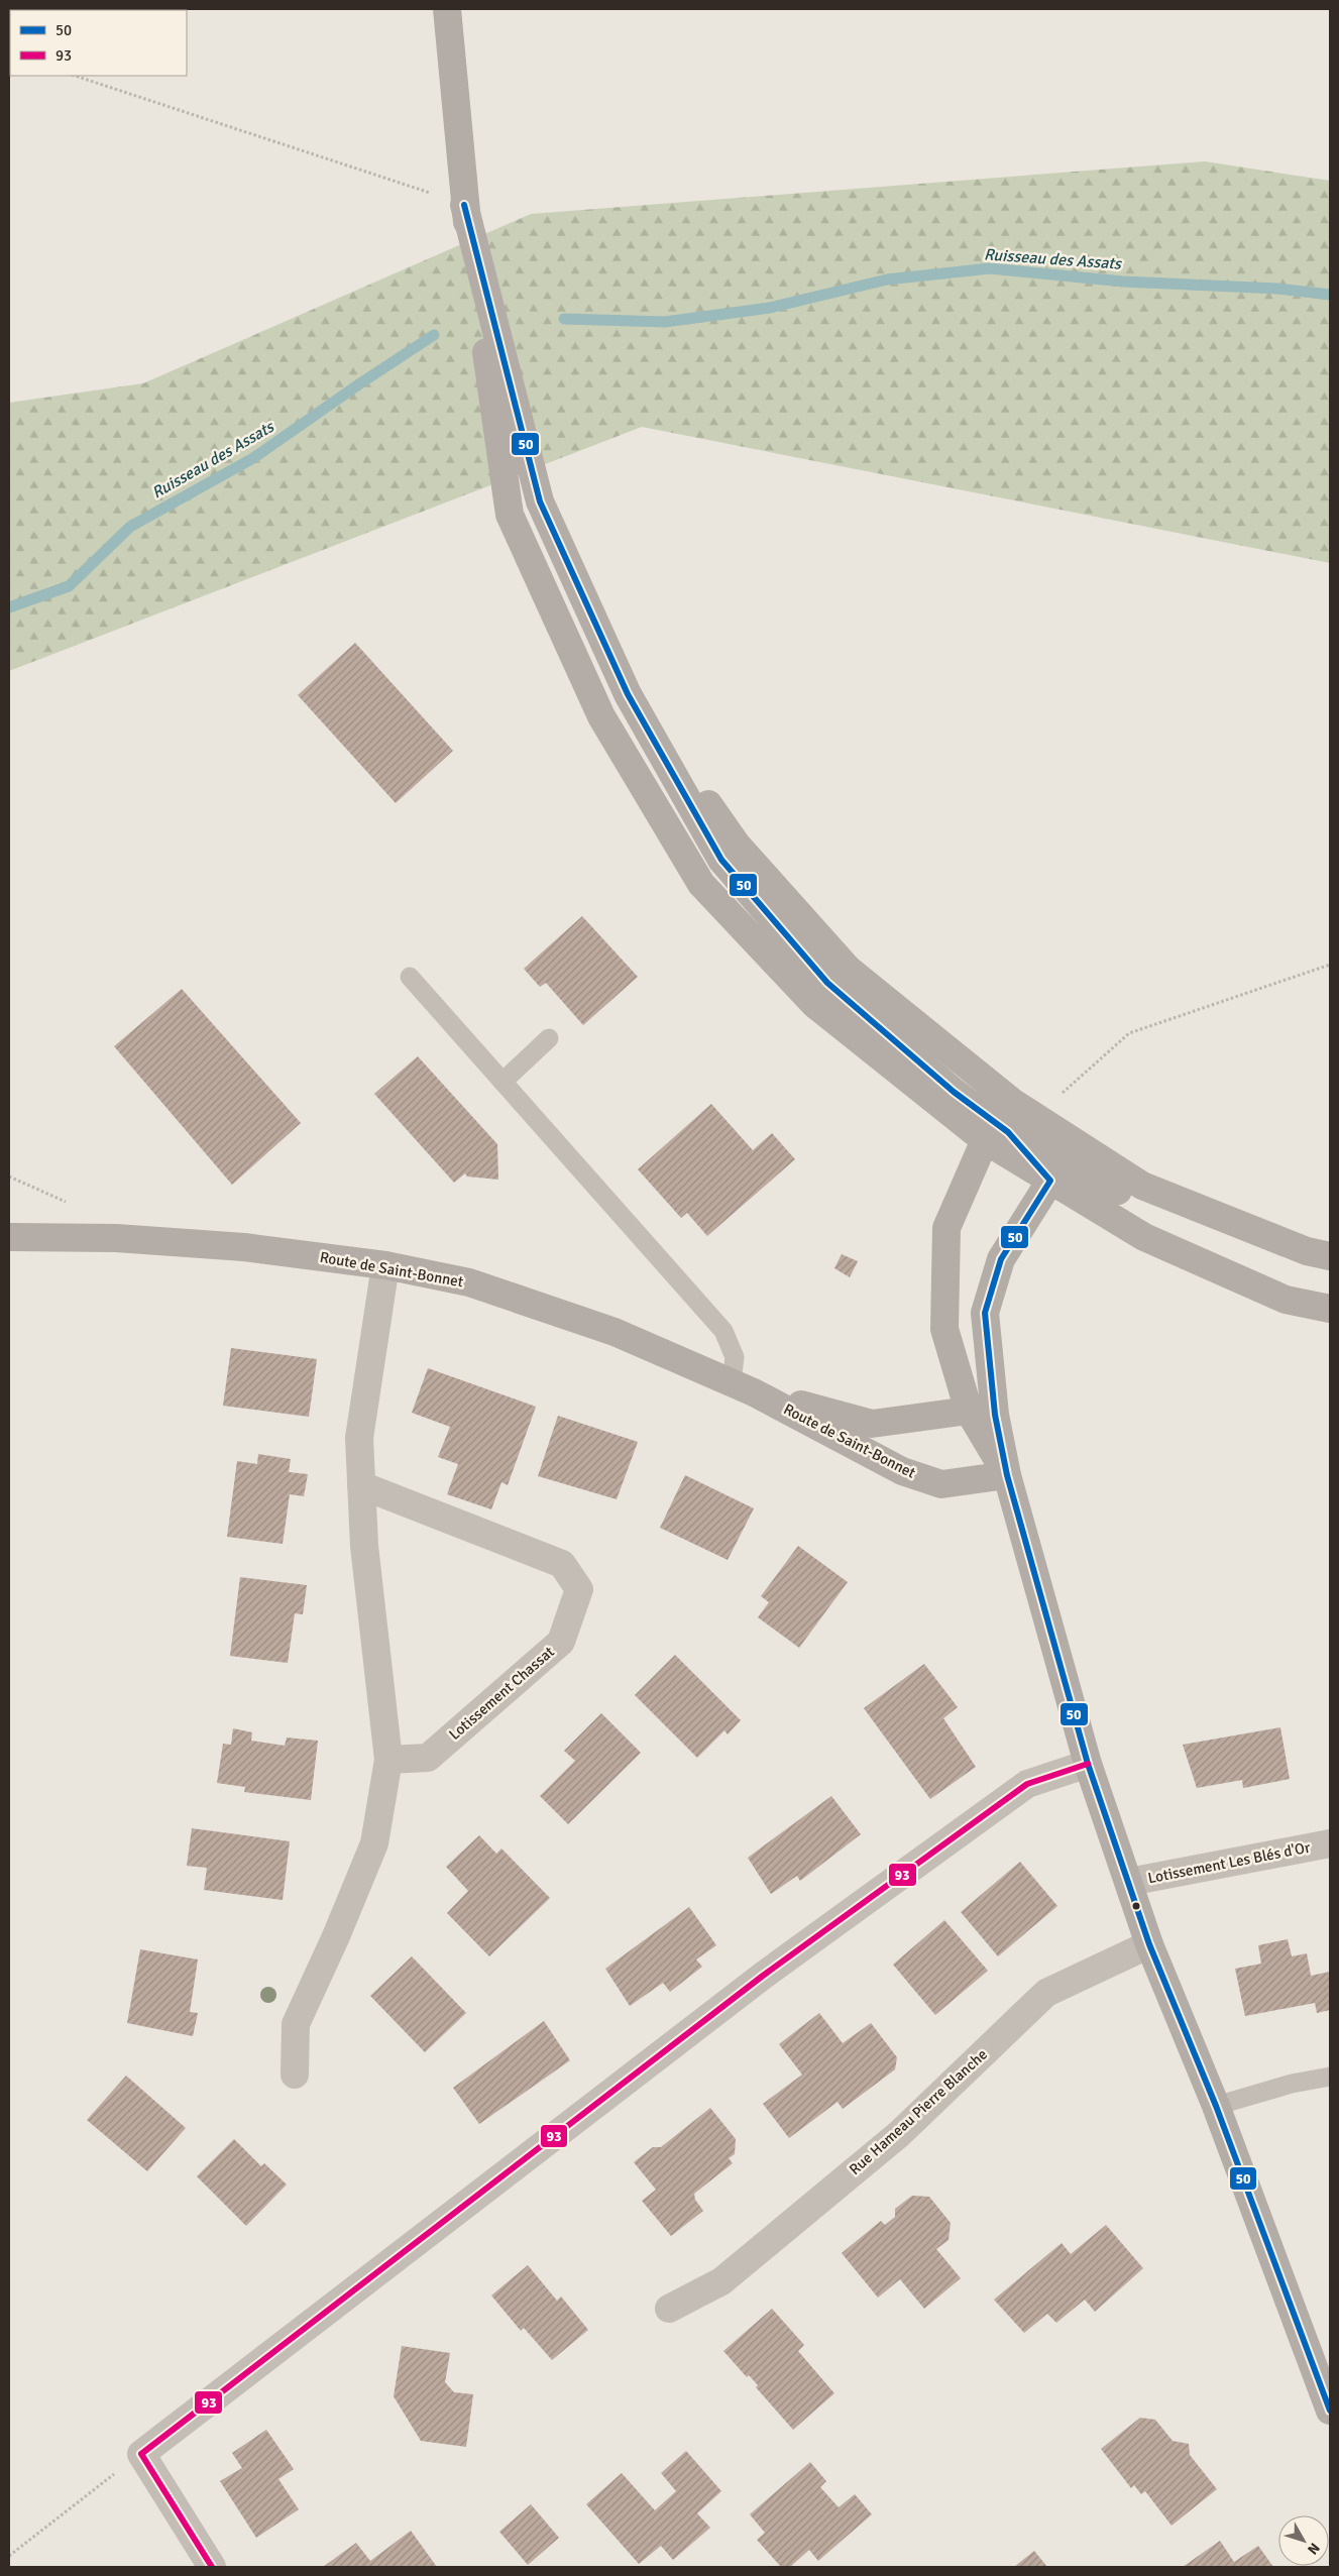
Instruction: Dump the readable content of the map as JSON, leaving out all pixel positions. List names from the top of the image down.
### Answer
{
  "streets": {
    "street": [
      "Route de Saint-Bonnet",
      "Lotissement Chassat",
      "Lotissement Les Blés d'Or",
      "Rue Hameau Pierre Blanche"
    ]
  },
  "water": ["Ruisseau des Assats"],
  "lines": ["transit line 50", "transit line 93"],
  "legend": ["50", "93"],
  "north": "bottom right"
}
